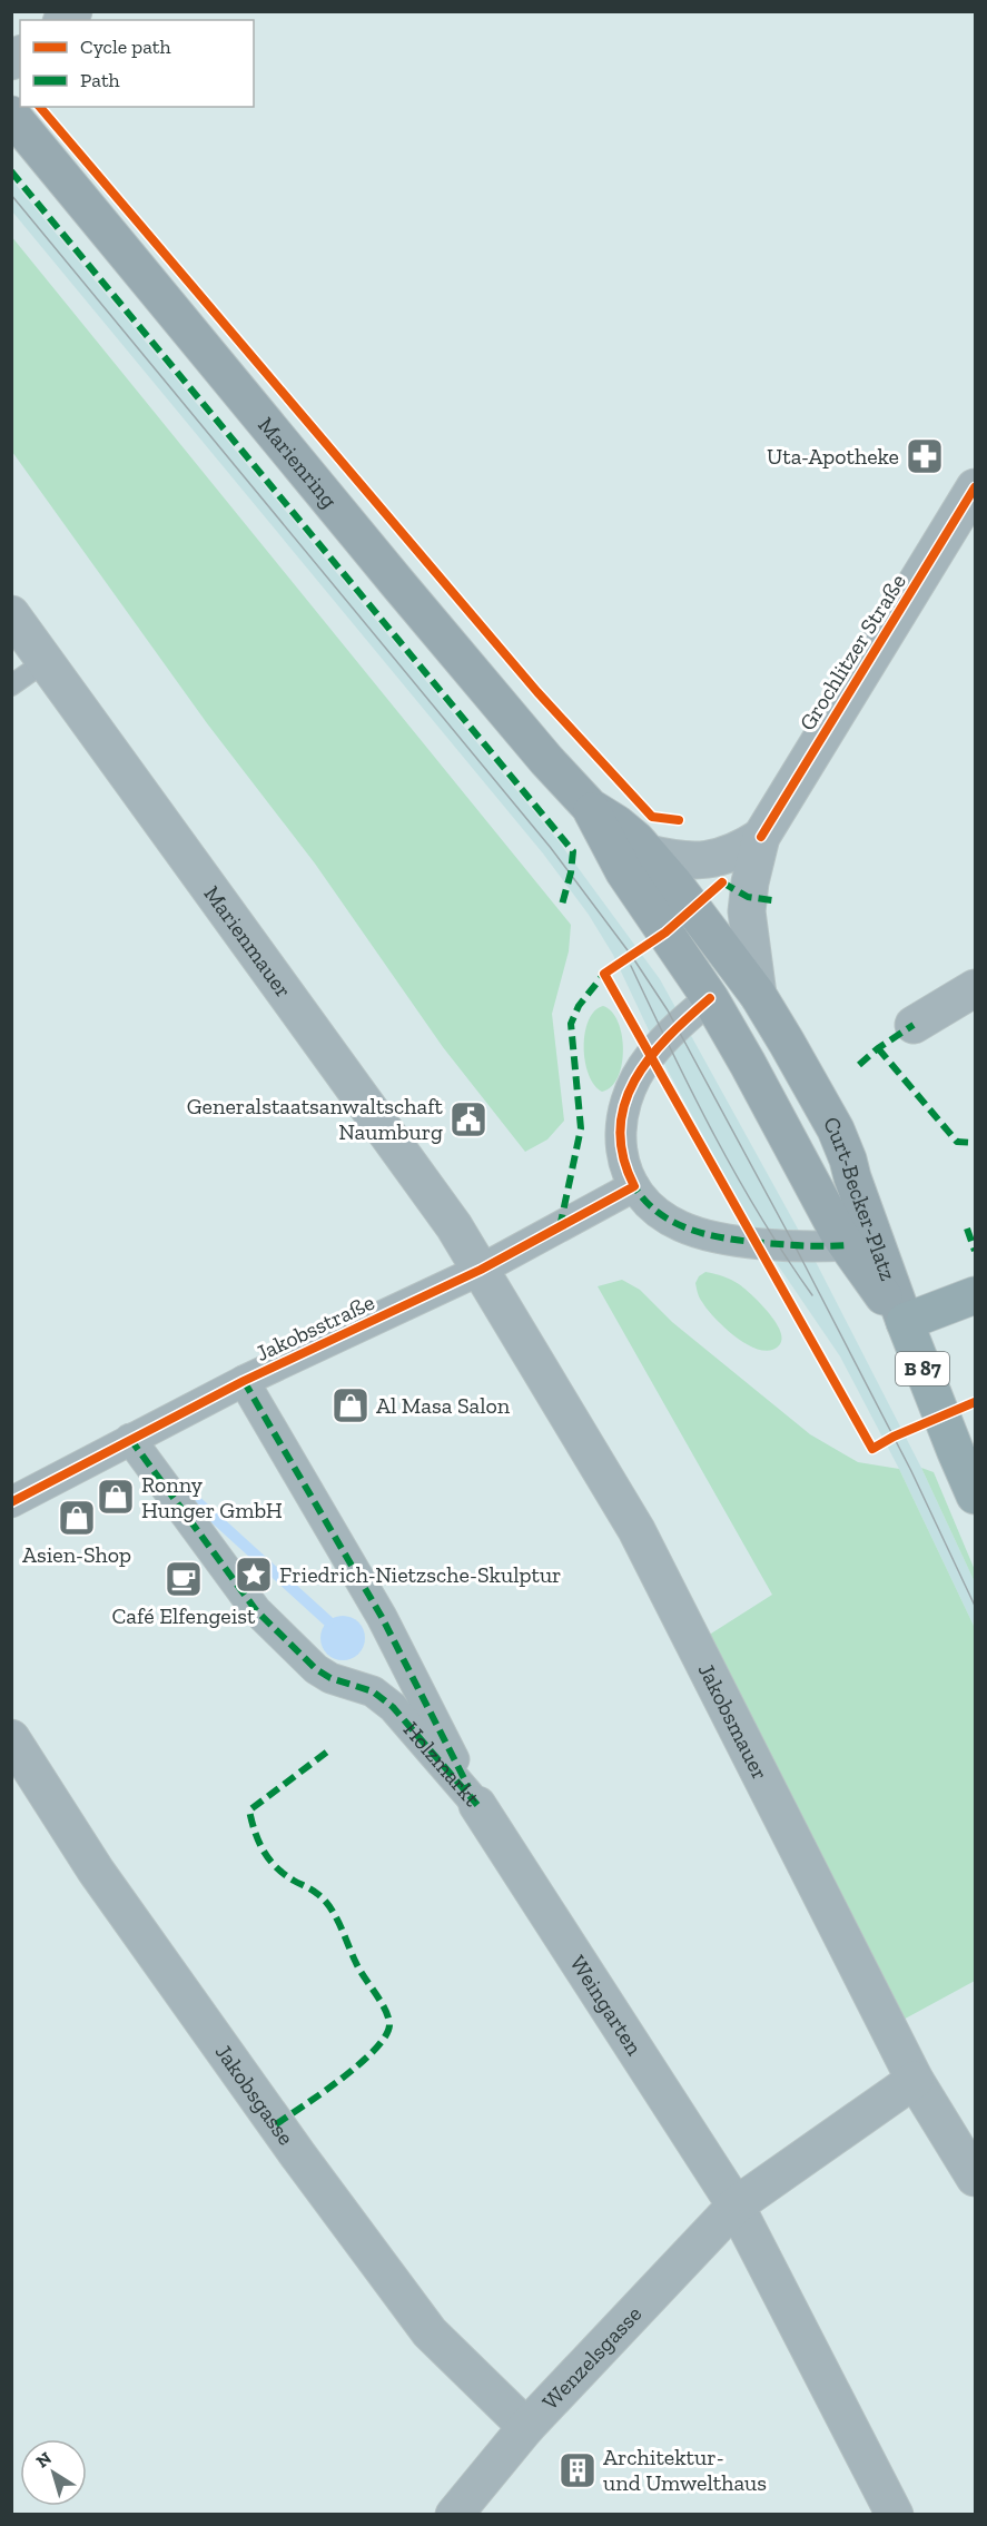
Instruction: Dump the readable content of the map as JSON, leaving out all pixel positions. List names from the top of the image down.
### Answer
{
  "streets": {
    "main road": ["Marienring", "Curt-Becker-Platz", "B 87"],
    "street": [
      "Grochlitzer Straße",
      "Marienmauer",
      "Jakobsstraße",
      "Jakobsmauer",
      "Holzmarkt",
      "Weingarten",
      "Jakobsgasse",
      "Wenzelsgasse"
    ]
  },
  "crossings": [
    ["Marienring", "Curt-Becker-Platz"],
    ["Grochlitzer Straße", "Curt-Becker-Platz"],
    ["Marienmauer", "Jakobsstraße"],
    ["Marienmauer", "Jakobsmauer"],
    ["Curt-Becker-Platz", "Jakobsstraße"],
    ["Curt-Becker-Platz", "B 87"],
    ["Jakobsstraße", "Jakobsmauer"],
    ["Jakobsstraße", "Holzmarkt"],
    ["Holzmarkt", "Weingarten"],
    ["Weingarten", "Wenzelsgasse"],
    ["Jakobsgasse", "Wenzelsgasse"]
  ],
  "places": {
    "pharmacy": ["Uta-Apotheke"],
    "public building": ["Generalstaatsanwaltschaft Naumburg"],
    "shop": ["Al Masa Salon", "Ronny Hunger GmbH", "Asien-Shop"],
    "place": ["Friedrich-Nietzsche-Skulptur"],
    "cafe": ["Café Elfengeist"],
    "building": ["Architektur- und Umwelthaus"]
  },
  "legend": ["Cycle path", "Path"],
  "north": "top left"
}
